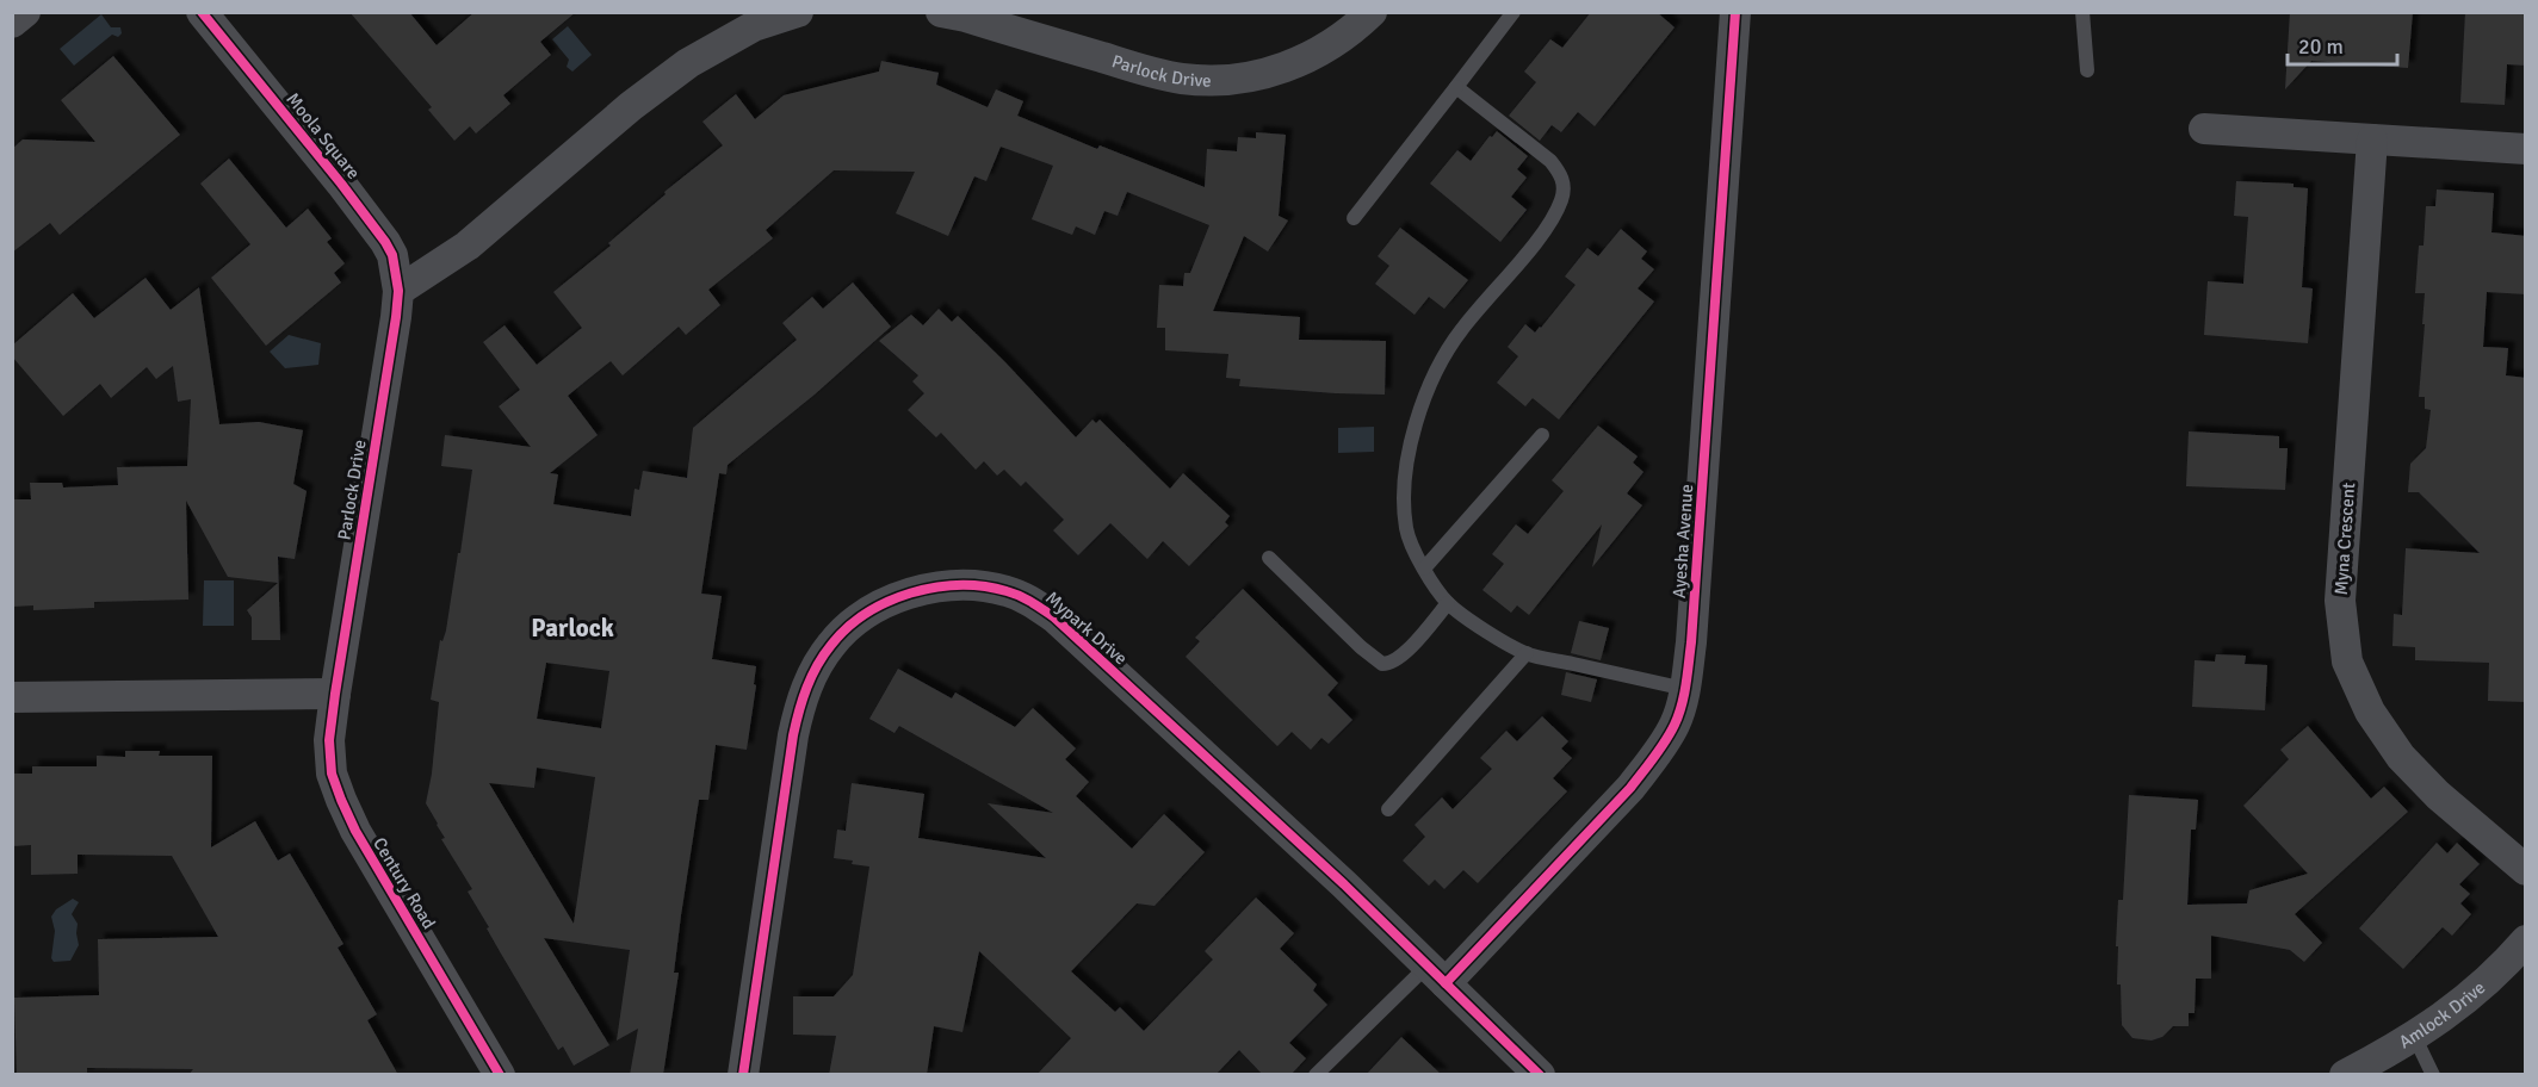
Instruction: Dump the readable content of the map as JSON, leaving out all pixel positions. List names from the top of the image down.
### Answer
{
  "streets": {
    "street": [
      "Parlock Drive",
      "Moola Square",
      "Myna Crescent",
      "Ayesha Avenue",
      "Mypark Drive",
      "Century Road",
      "Amlock Drive"
    ]
  },
  "crossings": [
    ["Parlock Drive", "Moola Square"],
    ["Parlock Drive", "Century Road"],
    ["Ayesha Avenue", "Mypark Drive"]
  ],
  "districts": ["Parlock"],
  "scale_bar": "20 m"
}
